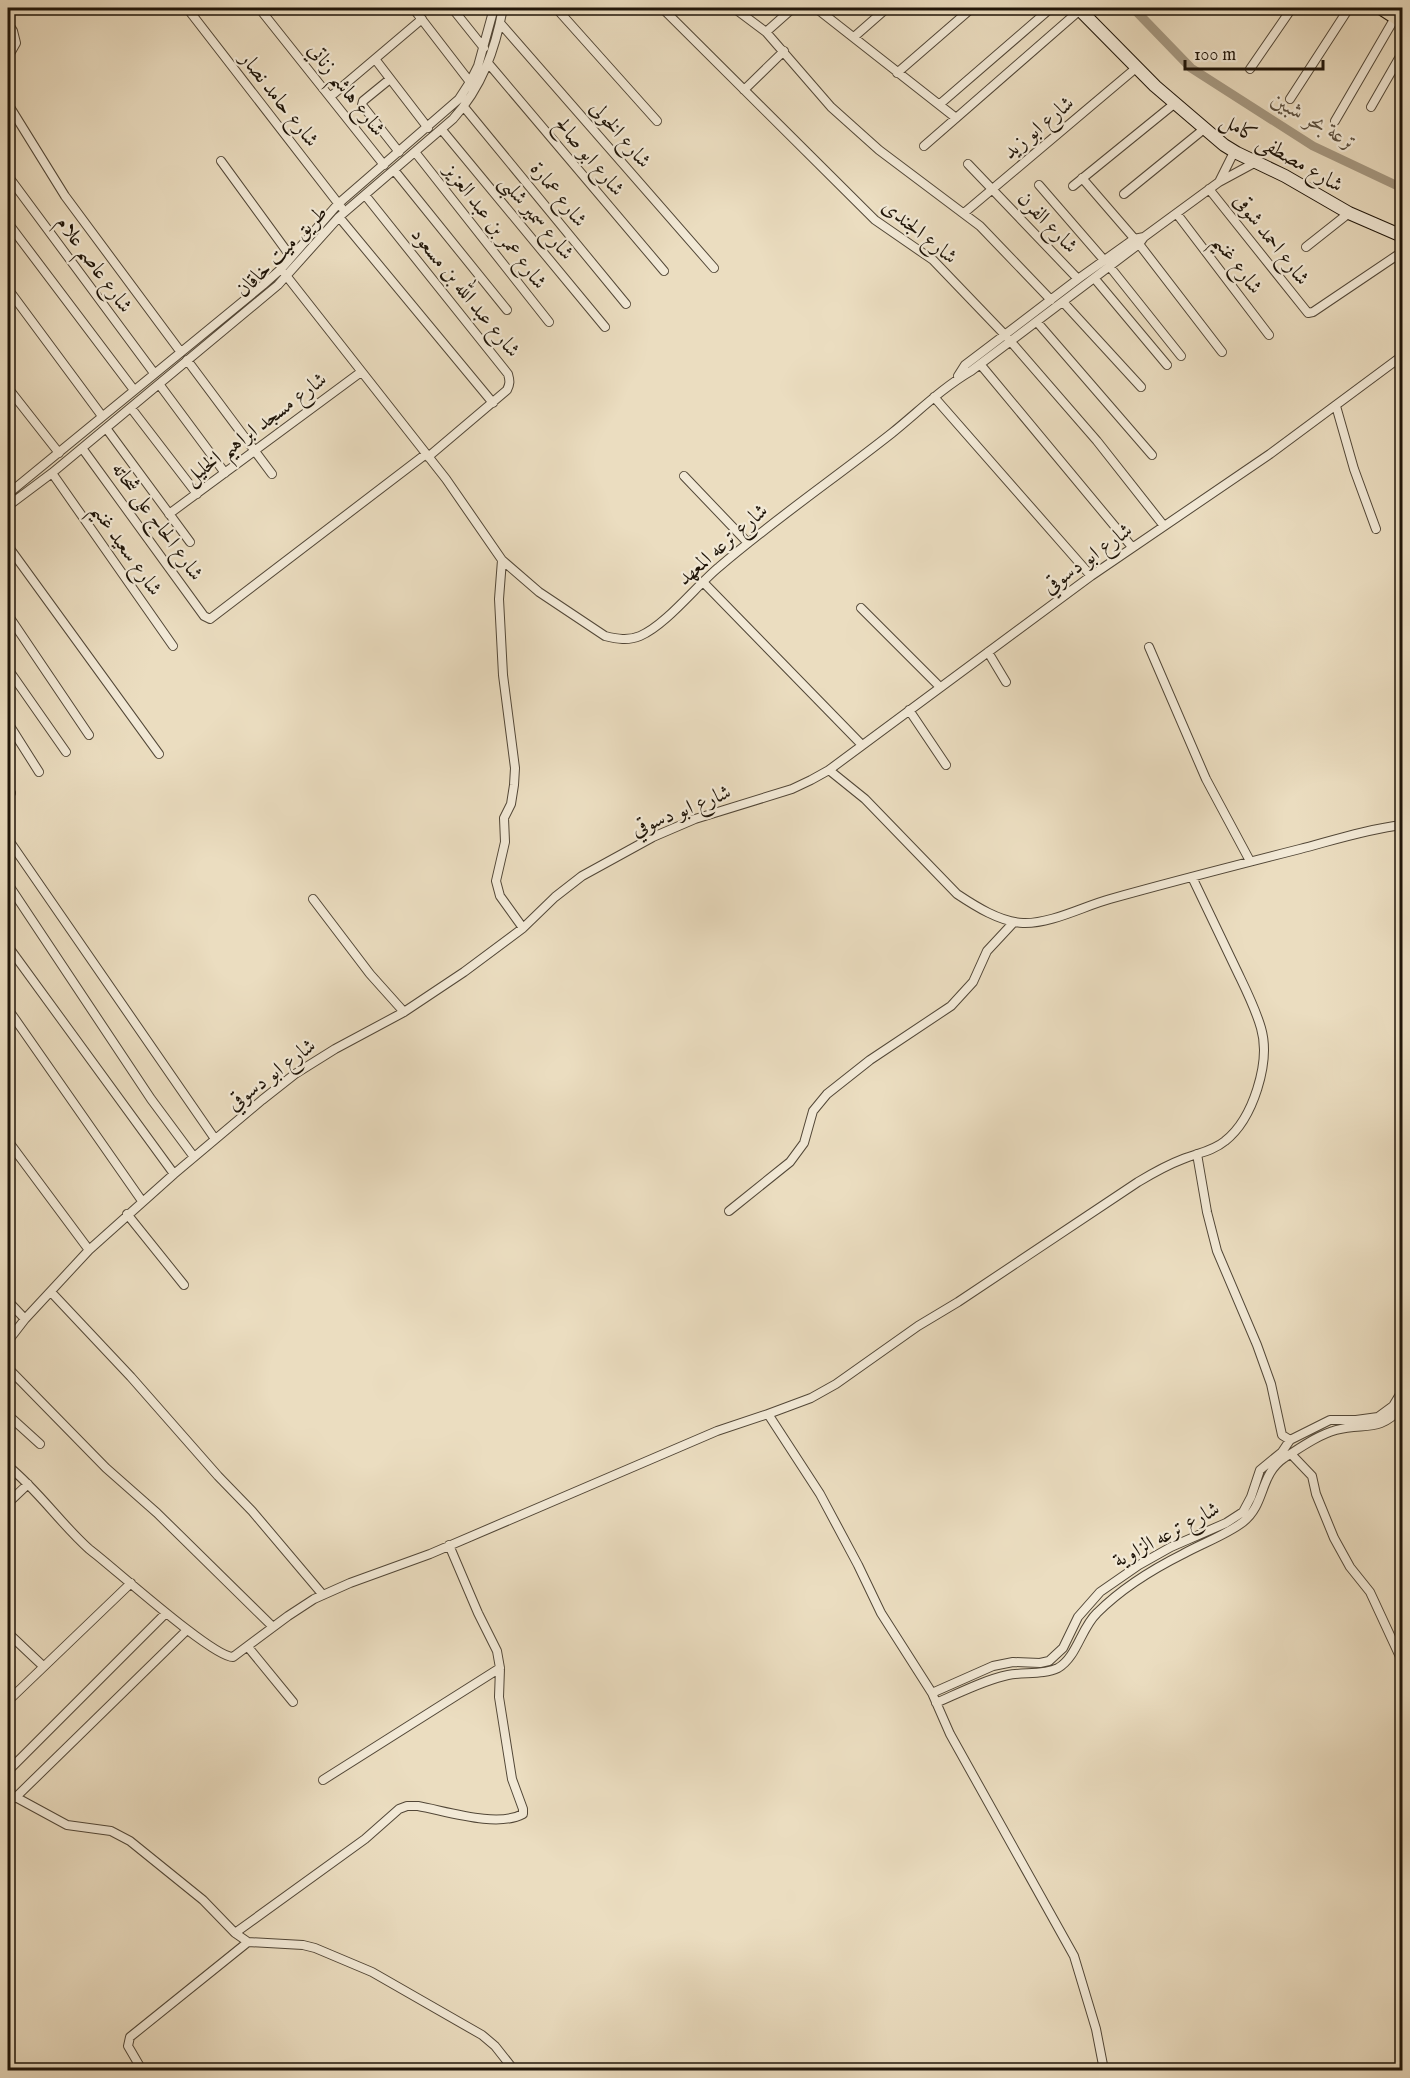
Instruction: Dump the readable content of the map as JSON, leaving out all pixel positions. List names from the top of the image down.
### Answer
{
  "streets": {
    "main road": ["شارع مصطفى كامل"],
    "street": [
      "شارع هاشم زناتي",
      "شارع حامد نصار",
      "شارع ابو زيد",
      "شارع الخولى",
      "شارع ابو صالح",
      "شارع عمارة",
      "شارع سمير شلبى",
      "شارع الفرن",
      "شارع عمر بن عبد العزيز",
      "شارع الجندى",
      "شارع احمد شوقى",
      "طريق ميت خاقان",
      "شارع عاصم علام",
      "شارع غنيم",
      "شارع عبد الله بن مسعود",
      "شارع مسجد ابراهيم الخليل",
      "شارع الحاج على شحاته",
      "شارع ترعه المعهد",
      "شارع سعيد غنيم",
      "شارع ابو دسوقي",
      "شارع ترعه الزاوية"
    ]
  },
  "crossings": [
    ["شارع هاشم زناتي", "طريق ميت خاقان"],
    ["شارع حامد نصار", "طريق ميت خاقان"],
    ["شارع حامد نصار", "شارع عبد الله بن مسعود"],
    ["شارع ابو زيد", "شارع مصطفى كامل"],
    ["شارع ابو زيد", "شارع الفرن"],
    ["شارع الخولى", "طريق ميت خاقان"],
    ["شارع مصطفى كامل", "شارع ترعه المعهد"],
    ["شارع ابو صالح", "طريق ميت خاقان"],
    ["شارع عمارة", "طريق ميت خاقان"],
    ["شارع سمير شلبى", "طريق ميت خاقان"],
    ["شارع الفرن", "شارع ترعه المعهد"],
    ["شارع عمر بن عبد العزيز", "طريق ميت خاقان"],
    ["شارع الجندى", "شارع ترعه المعهد"],
    ["شارع الجندى", "شارع ابو دسوقي"],
    ["شارع احمد شوقى", "شارع ترعه المعهد"],
    ["طريق ميت خاقان", "شارع عاصم علام"],
    ["طريق ميت خاقان", "شارع عبد الله بن مسعود"],
    ["طريق ميت خاقان", "شارع الحاج على شحاته"],
    ["طريق ميت خاقان", "شارع ترعه المعهد"],
    ["طريق ميت خاقان", "شارع سعيد غنيم"],
    ["شارع غنيم", "شارع ترعه المعهد"],
    ["شارع عبد الله بن مسعود", "شارع الحاج على شحاته"],
    ["شارع عبد الله بن مسعود", "شارع ترعه المعهد"],
    ["شارع مسجد ابراهيم الخليل", "شارع ترعه المعهد"]
  ],
  "water": ["ترعة بحر شبين"],
  "scale_bar": "100 m"
}
